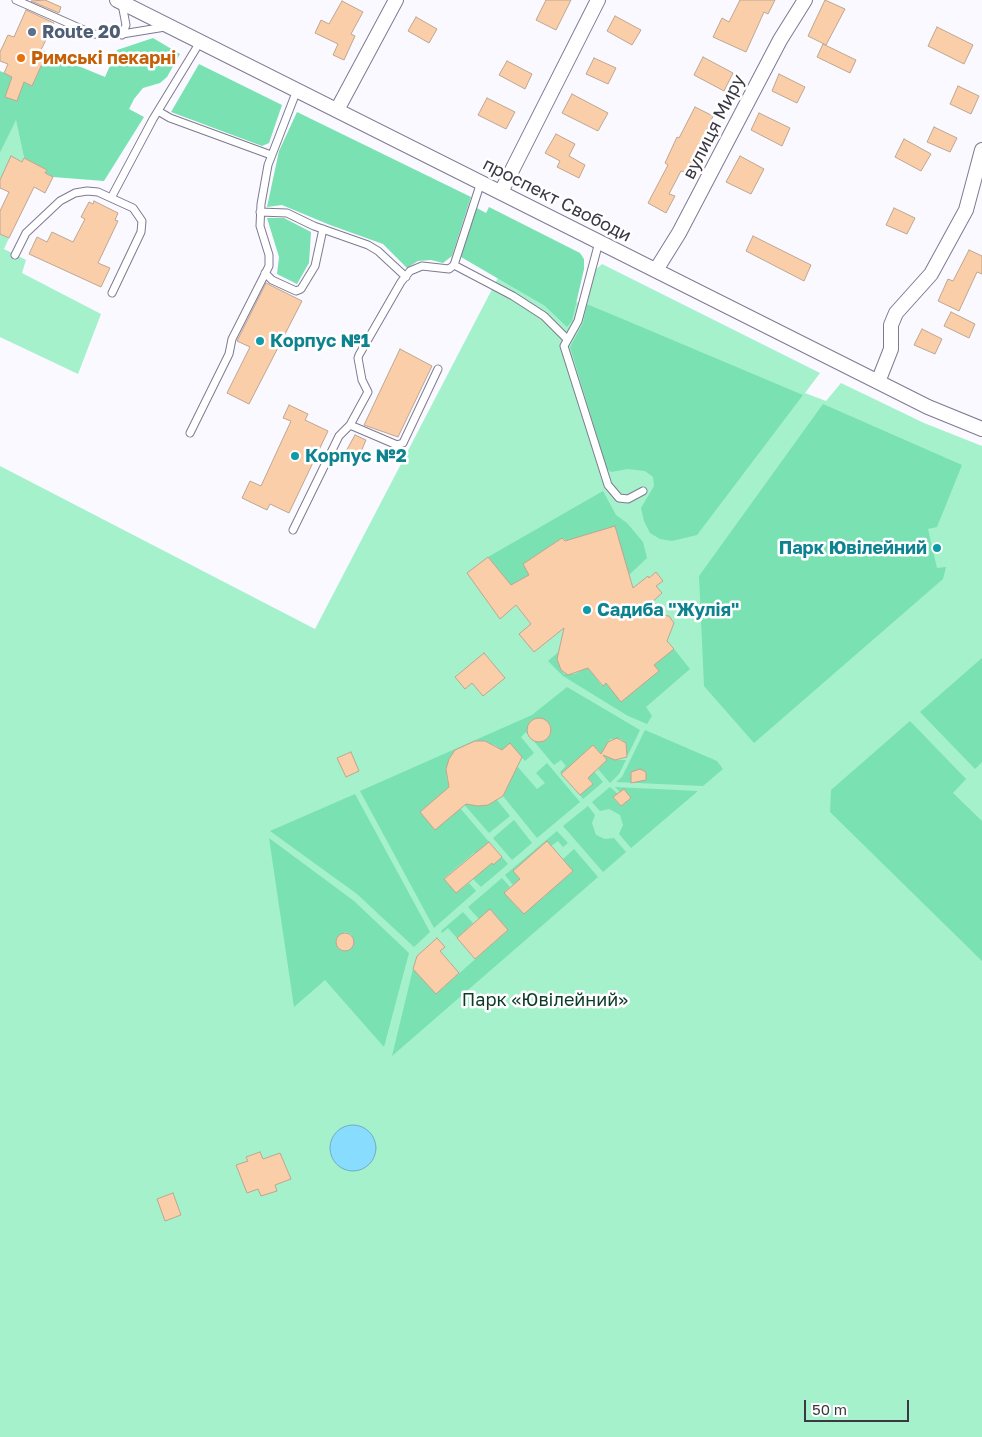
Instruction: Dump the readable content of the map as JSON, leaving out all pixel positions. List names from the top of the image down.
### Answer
{
  "streets": {
    "street": ["вулиця Миру", "проспект Свободи"]
  },
  "crossings": [
    ["вулиця Миру", "проспект Свободи"]
  ],
  "parks": ["Парк «Ювілейний»"],
  "places": [
    "Route 20",
    "Римські пекарні",
    "Корпус №1",
    "Корпус №2",
    "Парк Ювілейний",
    "Садиба \"Жулія\""
  ],
  "scale_bar": "50 m"
}
